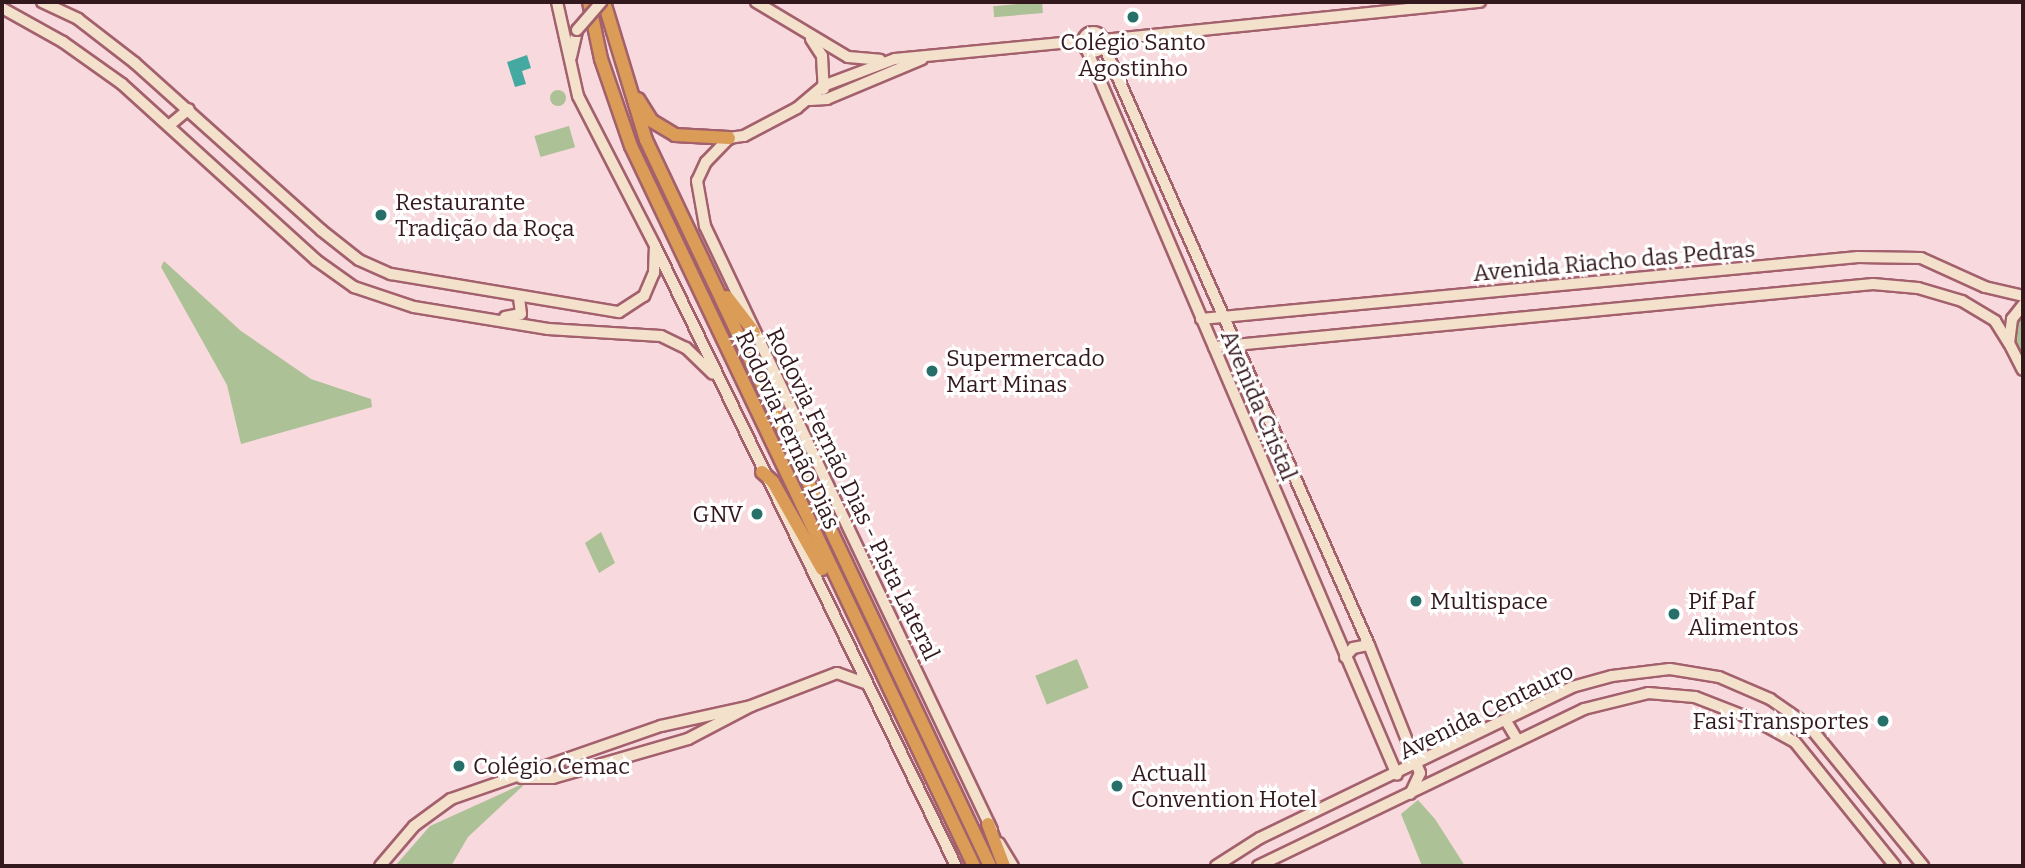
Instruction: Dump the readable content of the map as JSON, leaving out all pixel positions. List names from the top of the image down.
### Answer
{
  "streets": {
    "highway": ["Rodovia Fernão Dias"],
    "street": [
      "Avenida Riacho das Pedras",
      "Avenida Cristal",
      "Rodovia Fernão Dias - Pista Lateral",
      "Avenida Centauro"
    ]
  },
  "crossings": [
    ["Avenida Riacho das Pedras", "Avenida Cristal"],
    ["Avenida Cristal", "Avenida Centauro"]
  ],
  "places": [
    "Colégio Santo Agostinho",
    "Restaurante Tradição da Roça",
    "Supermercado Mart Minas",
    "GNV",
    "Multispace",
    "Pif Paf Alimentos",
    "Fasi Transportes",
    "Colégio Cemac",
    "Actuall Convention Hotel"
  ]
}
